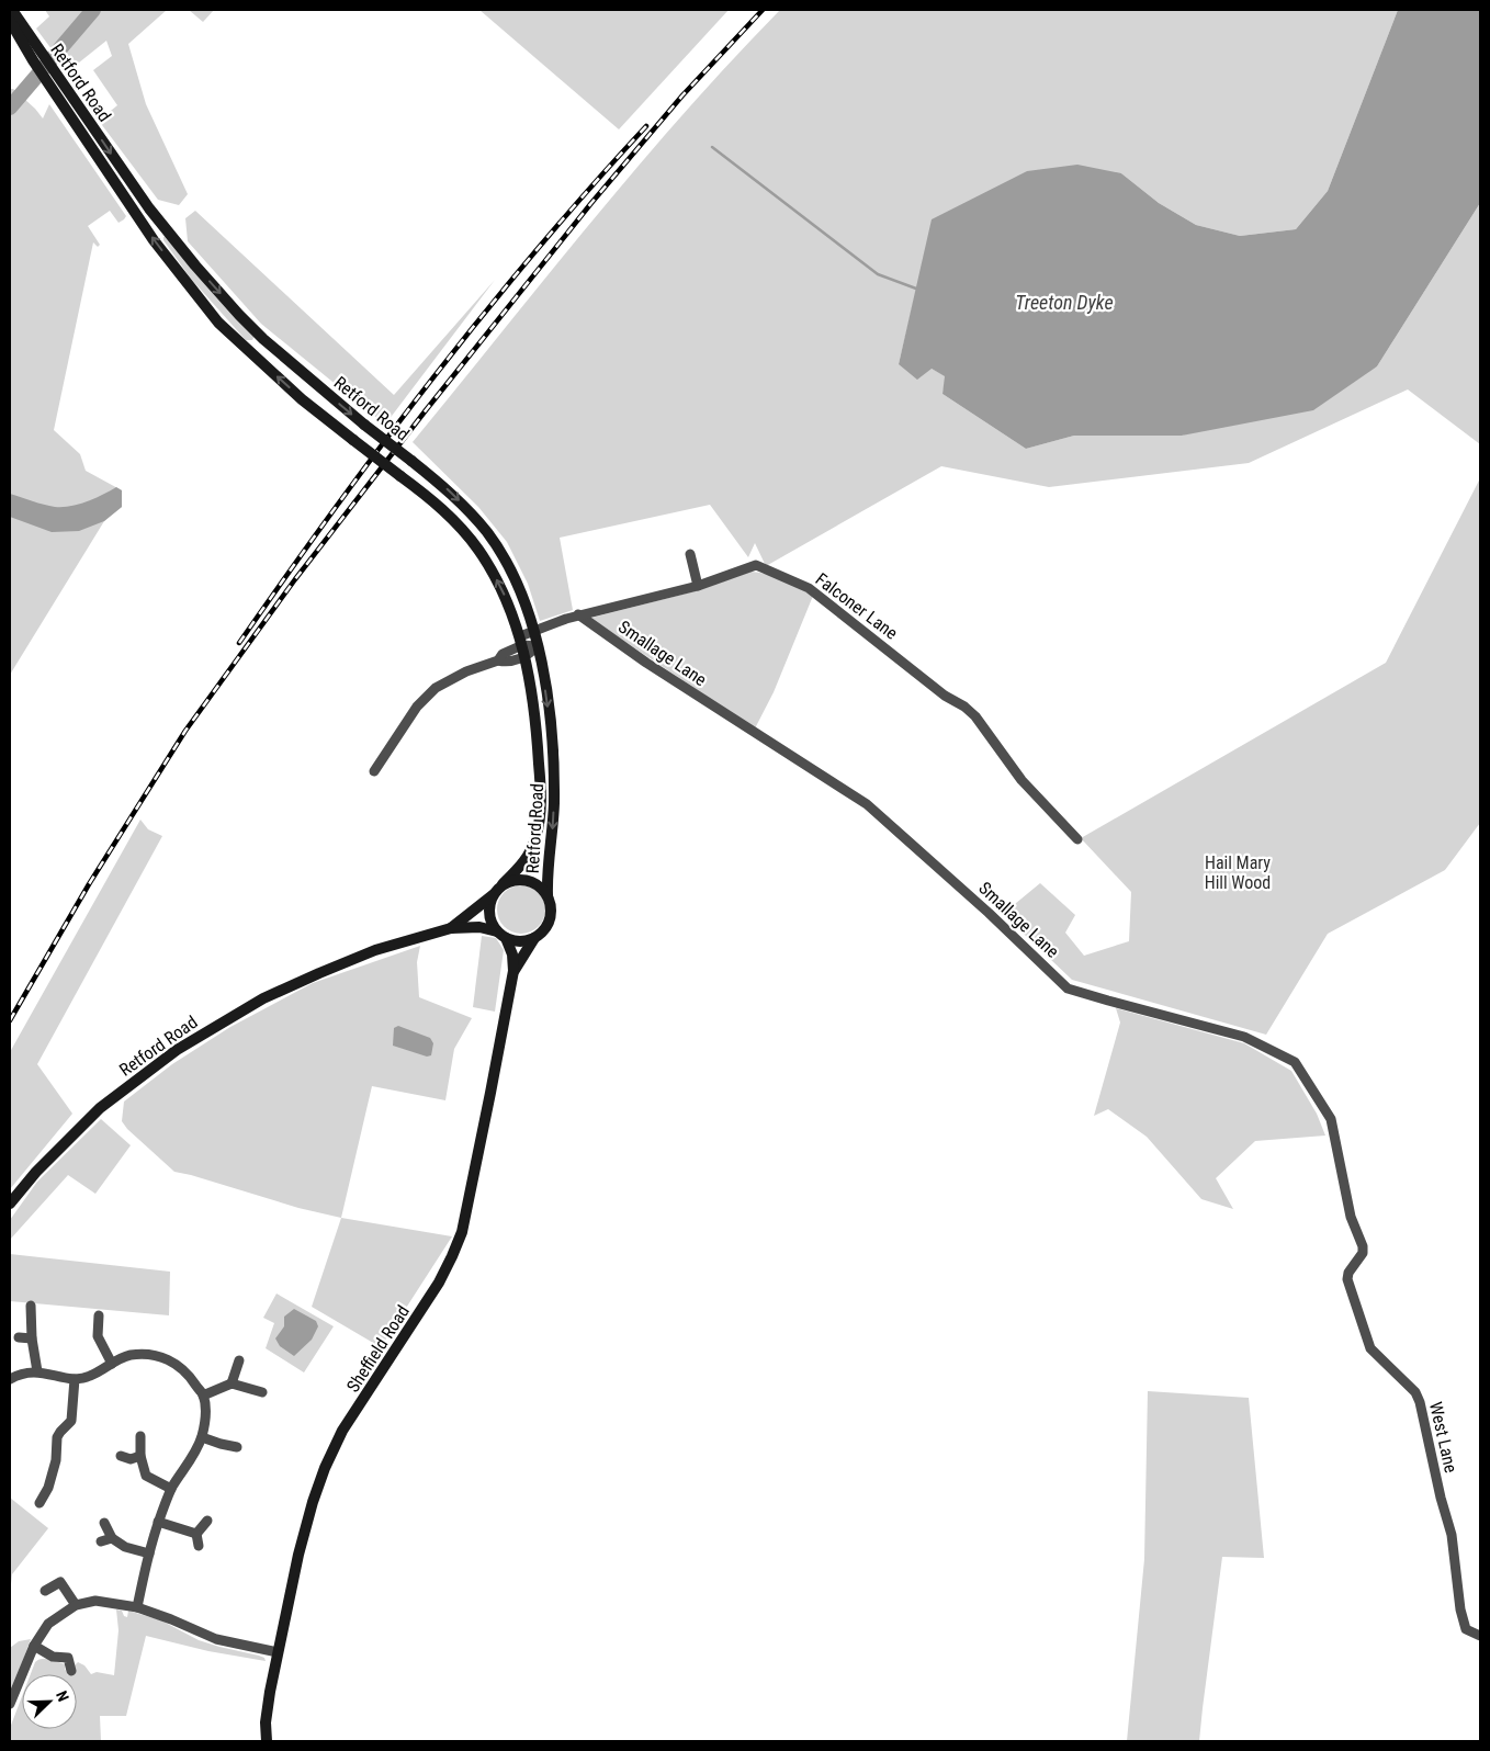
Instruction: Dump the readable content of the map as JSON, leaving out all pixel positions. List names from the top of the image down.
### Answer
{
  "streets": {
    "main road": ["Retford Road", "Sheffield Road"],
    "street": ["Falconer Lane", "Smallage Lane", "West Lane"]
  },
  "crossings": [
    ["Retford Road", "Falconer Lane"],
    ["Retford Road", "Sheffield Road"],
    ["Falconer Lane", "Smallage Lane"],
    ["Smallage Lane", "West Lane"]
  ],
  "water": ["Treeton Dyke"],
  "parks": ["Hail Mary Hill Wood"],
  "north": "top right"
}
